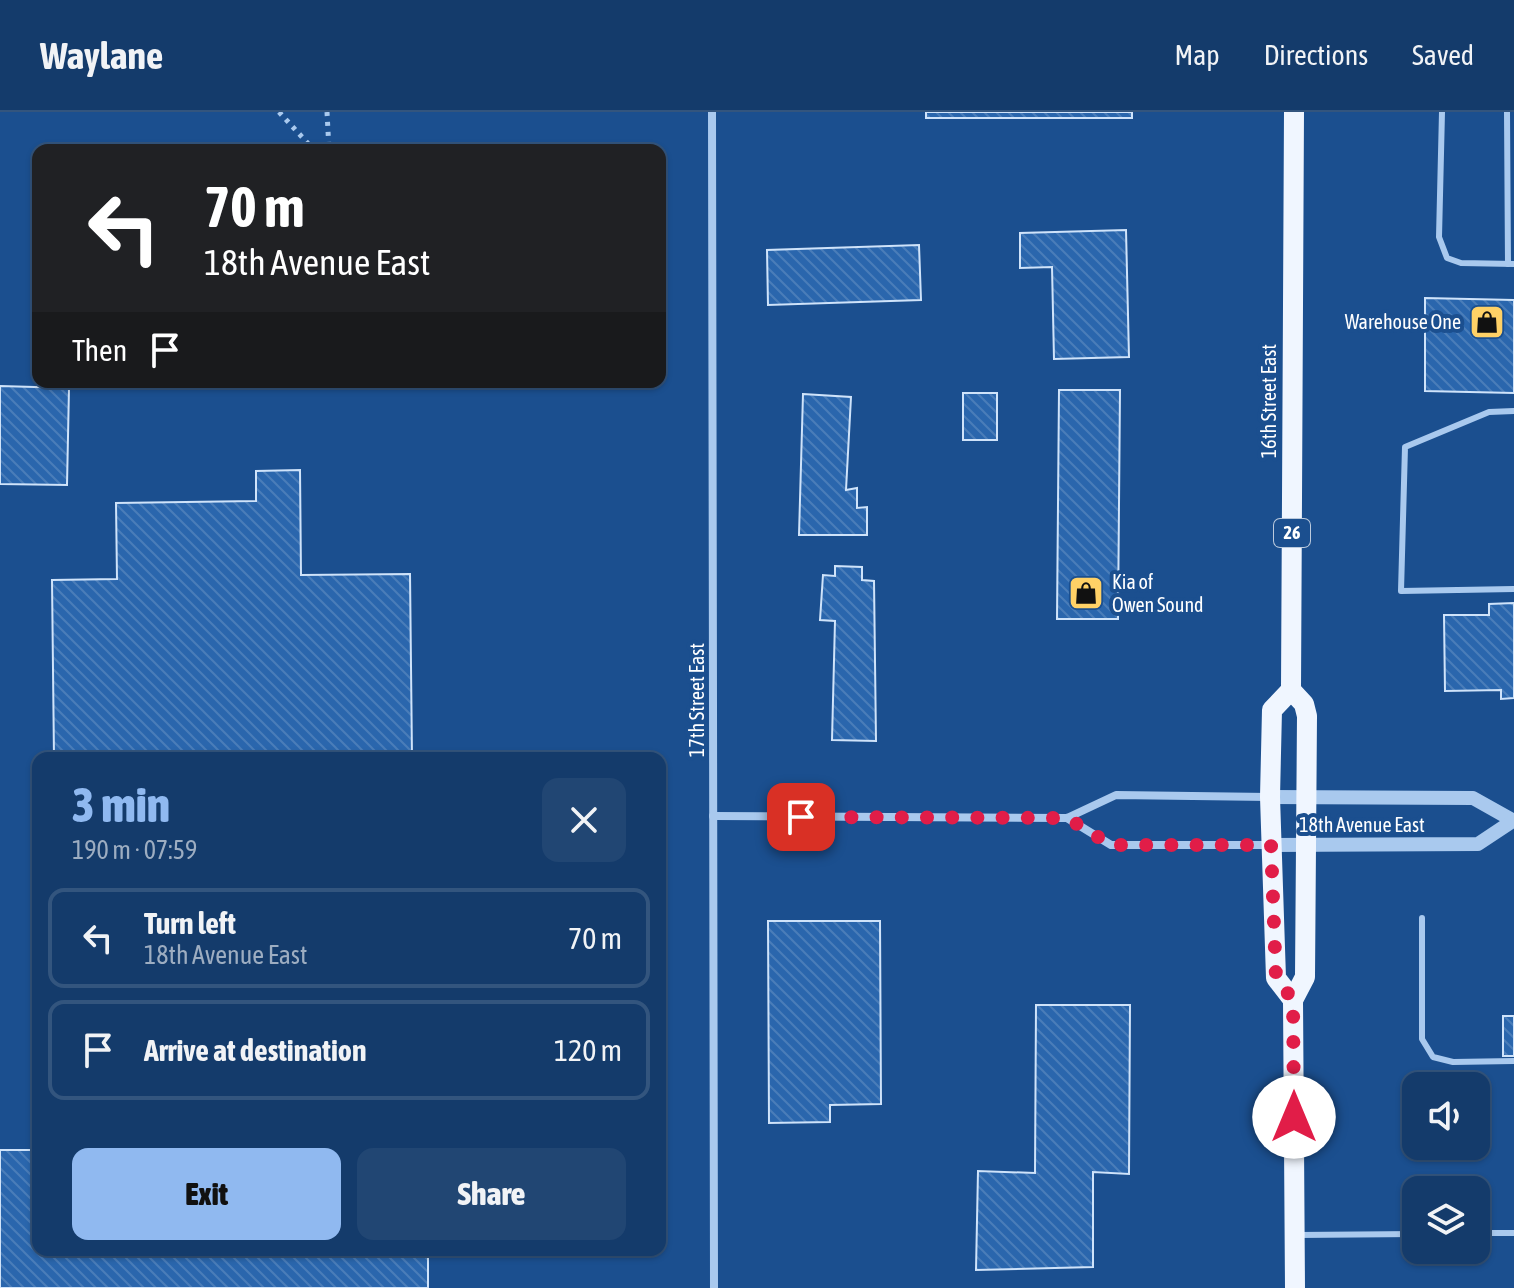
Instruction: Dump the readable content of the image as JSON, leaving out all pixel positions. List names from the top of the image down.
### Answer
{
  "streets": {
    "main road": ["16th Street East", "26"],
    "street": ["17th Street East", "18th Avenue East"]
  },
  "crossings": [
    ["16th Street East", "18th Avenue East"],
    ["17th Street East", "18th Avenue East"]
  ],
  "places": {
    "shop": ["Warehouse One", "Kia of Owen Sound"]
  },
  "page": {
    "header": "Waylane",
    "nav": ["Map", "Directions", "Saved"],
    "turn": ["70 m", "18th Avenue East"],
    "then": "Then",
    "heading": ["3 min", "190 m · 07:59"],
    "list": [
      {
        "name": "Turn left",
        "note": "18th Avenue East",
        "value": "70 m"
      },
      {
        "name": "Arrive at destination",
        "value": "120 m"
      }
    ],
    "buttons": ["Exit", "Share"]
  }
}
